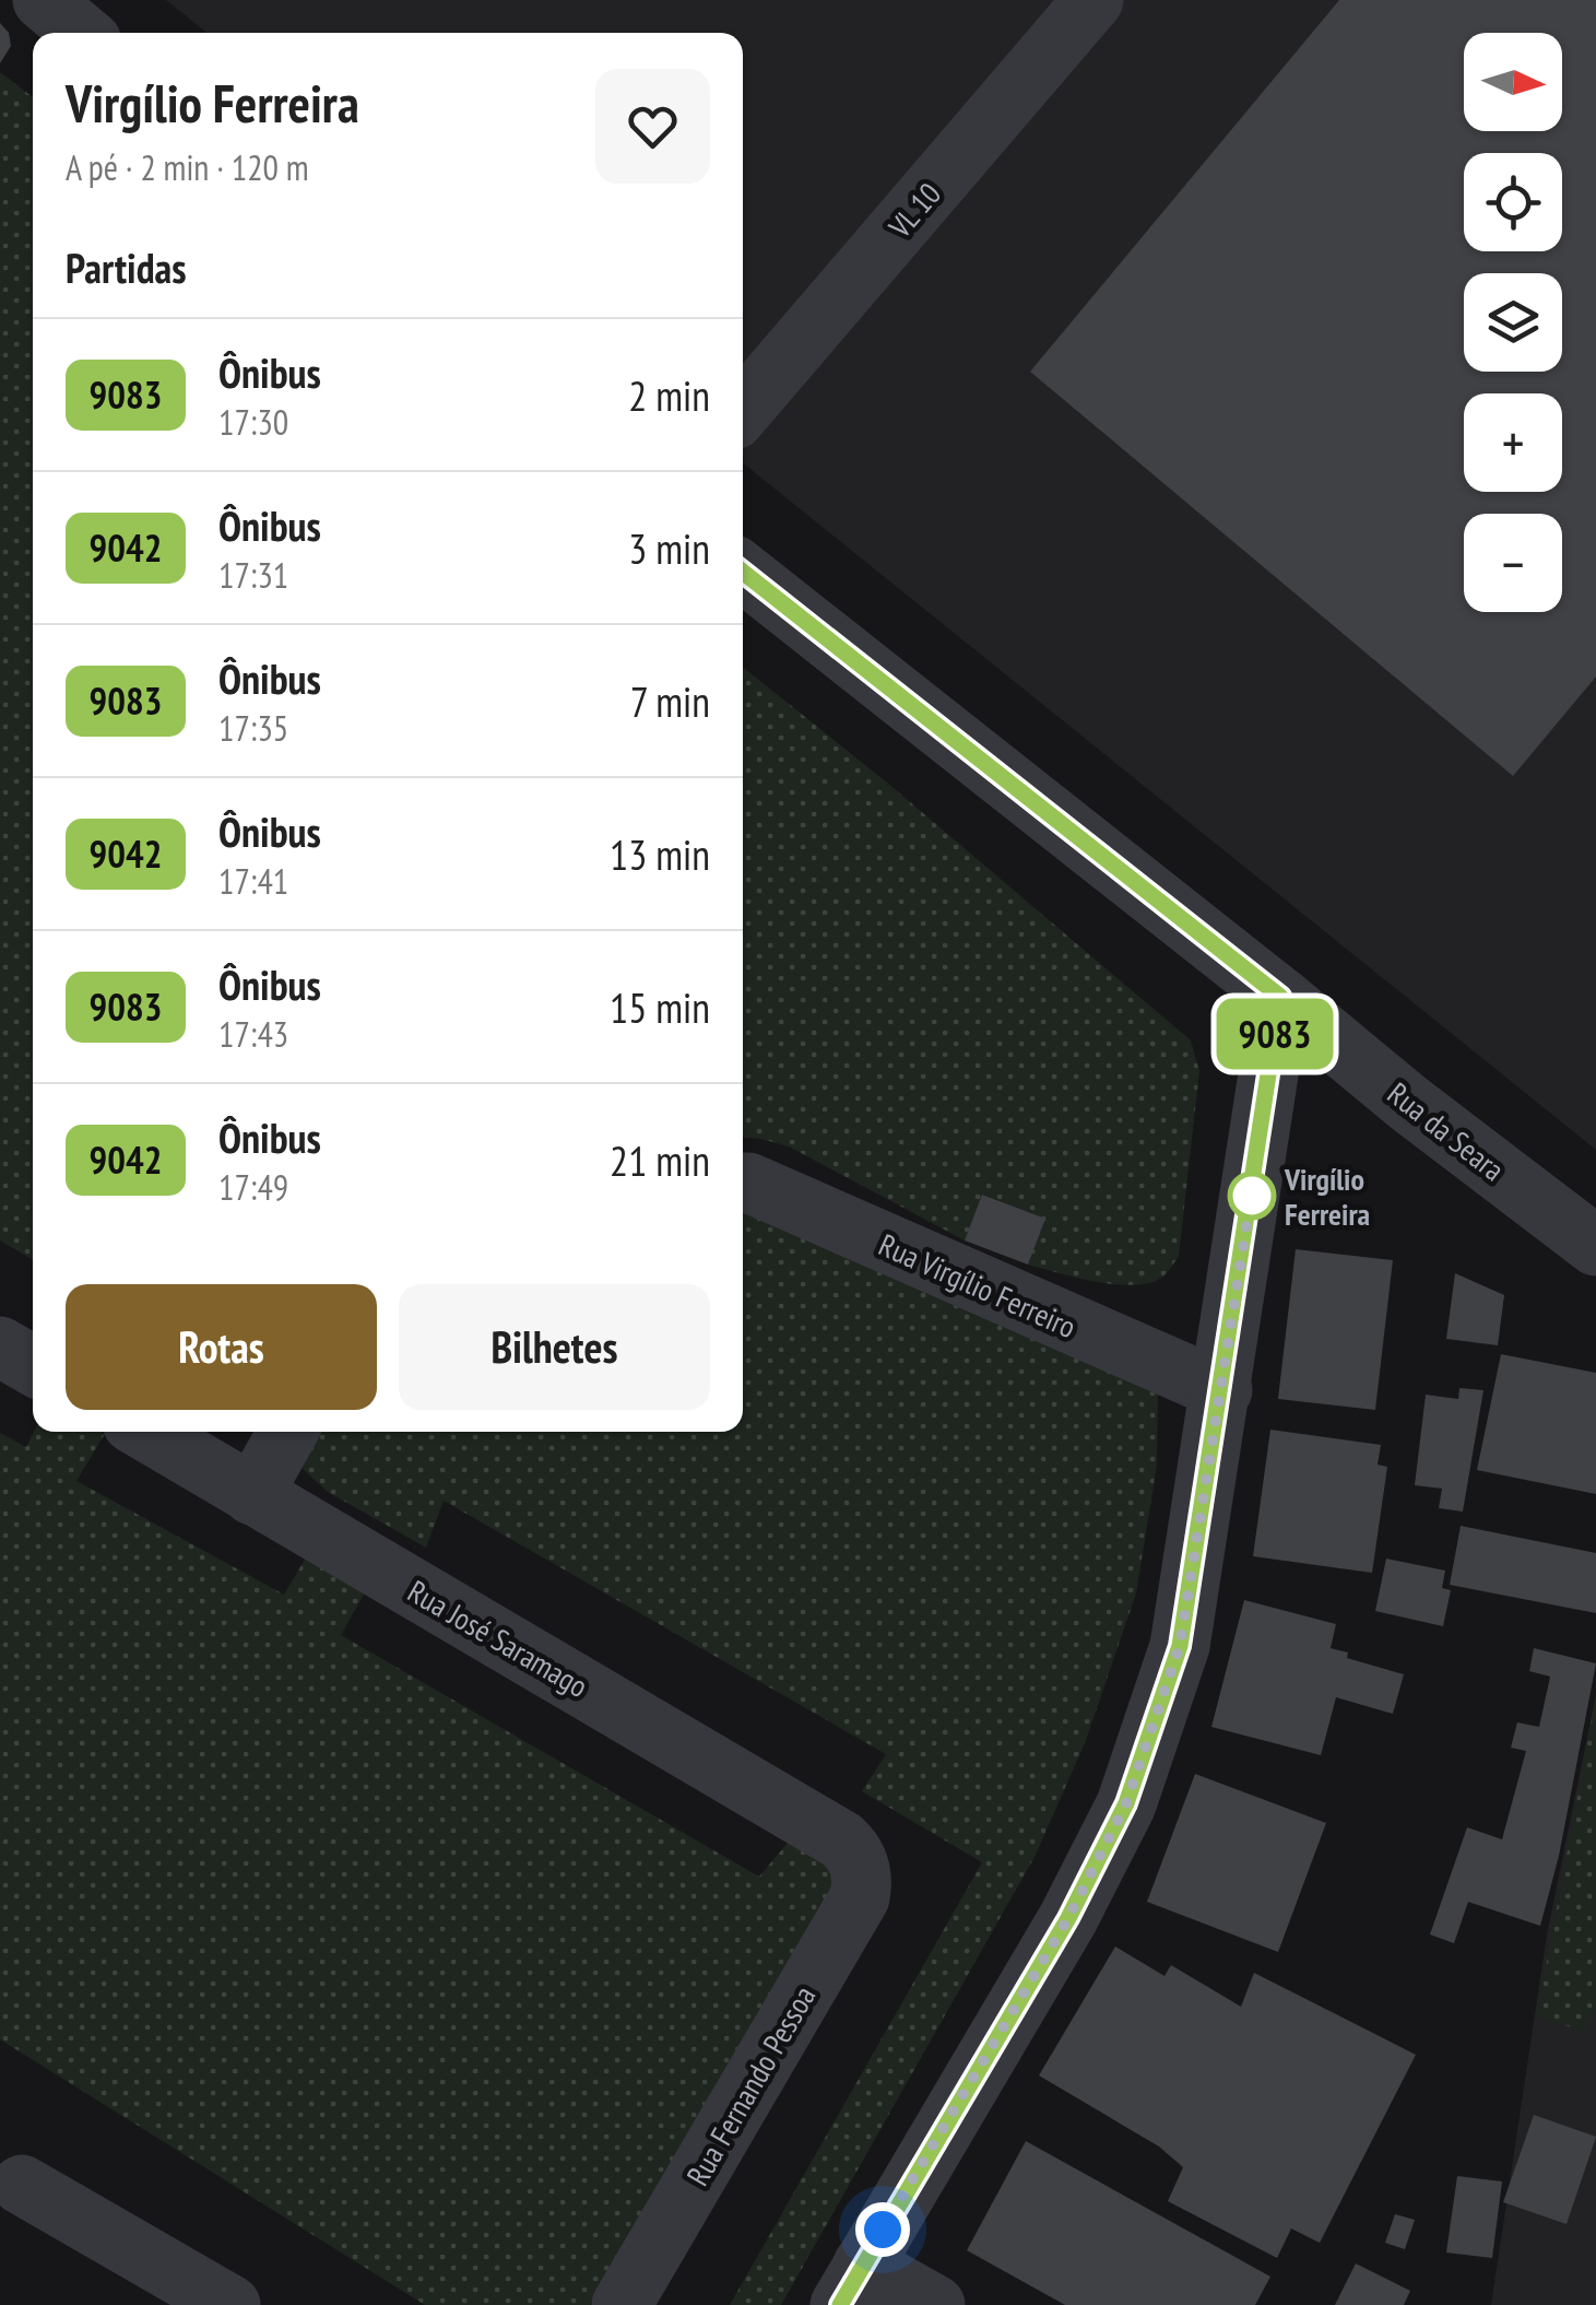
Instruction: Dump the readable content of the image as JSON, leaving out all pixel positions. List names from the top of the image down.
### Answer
{
  "streets": {
    "street": [
      "VL 10",
      "Rua da Seara",
      "Rua Virgílio Ferreiro",
      "Rua José Saramago",
      "Rua Fernando Pessoa"
    ]
  },
  "crossings": [
    ["Rua José Saramago", "Rua Fernando Pessoa"]
  ],
  "places": ["Virgílio Ferreira"],
  "lines": ["bus line 9083"],
  "north": "right",
  "page": {
    "on_map": "9083",
    "map_buttons": ["+", "−"],
    "heading": [
      ["Virgílio Ferreira", "A pé · 2 min · 120 m"],
      "Partidas"
    ],
    "list": [
      {
        "mark": "9083",
        "name": "Ônibus",
        "note": "17:30",
        "value": "2 min"
      },
      {
        "mark": "9042",
        "name": "Ônibus",
        "note": "17:31",
        "value": "3 min"
      },
      {
        "mark": "9083",
        "name": "Ônibus",
        "note": "17:35",
        "value": "7 min"
      },
      {
        "mark": "9042",
        "name": "Ônibus",
        "note": "17:41",
        "value": "13 min"
      },
      {
        "mark": "9083",
        "name": "Ônibus",
        "note": "17:43",
        "value": "15 min"
      },
      {
        "mark": "9042",
        "name": "Ônibus",
        "note": "17:49",
        "value": "21 min"
      }
    ],
    "buttons": ["Rotas", "Bilhetes"]
  }
}
